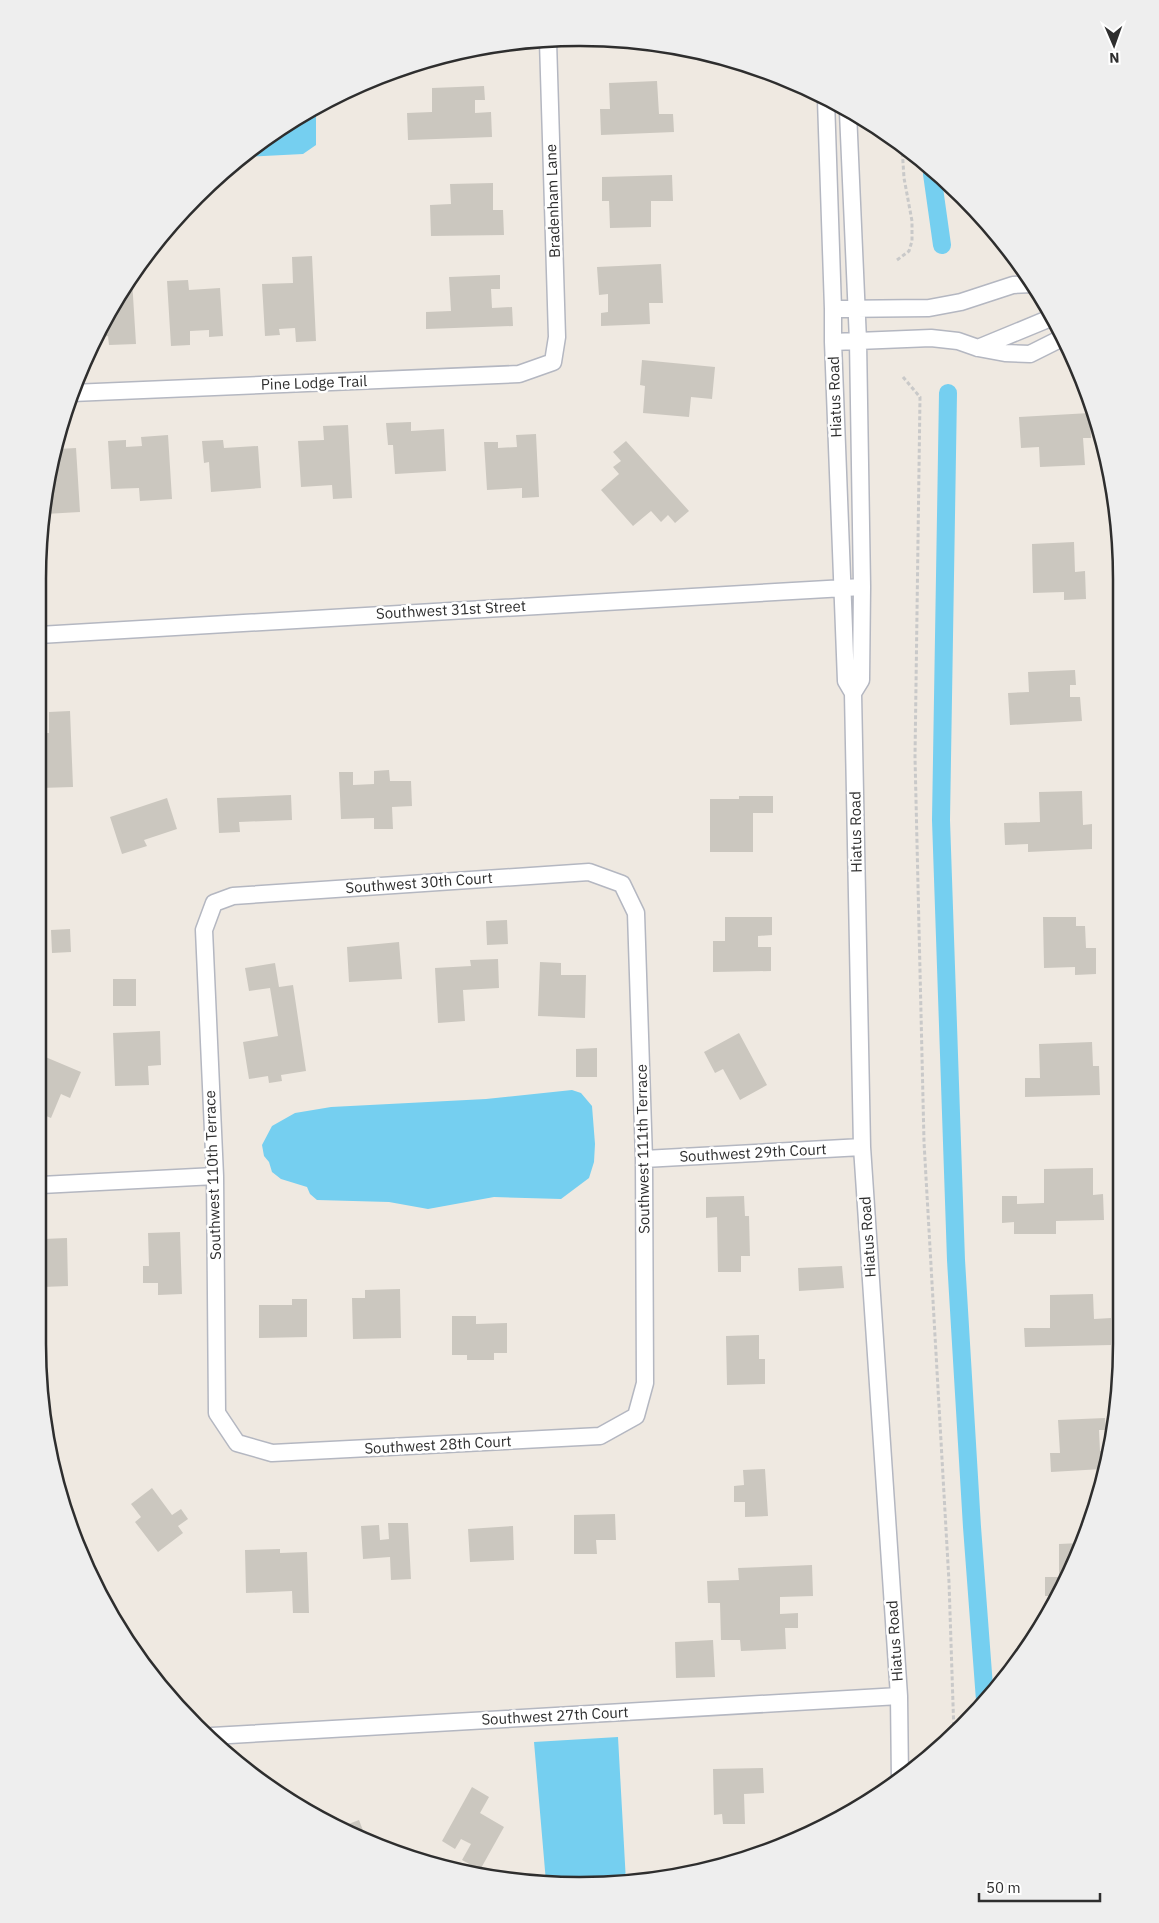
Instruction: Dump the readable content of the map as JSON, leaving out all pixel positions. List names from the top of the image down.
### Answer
{
  "streets": {
    "street": [
      "Bradenham Lane",
      "Pine Lodge Trail",
      "Hiatus Road",
      "Southwest 31st Street",
      "Southwest 30th Court",
      "Southwest 111th Terrace",
      "Southwest 29th Court",
      "Southwest 110th Terrace",
      "Southwest 28th Court",
      "Southwest 27th Court"
    ]
  },
  "crossings": [
    ["Bradenham Lane", "Pine Lodge Trail"],
    ["Hiatus Road", "Southwest 31st Street"],
    ["Hiatus Road", "Southwest 29th Court"],
    ["Hiatus Road", "Southwest 27th Court"],
    ["Southwest 30th Court", "Southwest 111th Terrace"],
    ["Southwest 30th Court", "Southwest 110th Terrace"],
    ["Southwest 111th Terrace", "Southwest 29th Court"],
    ["Southwest 111th Terrace", "Southwest 28th Court"],
    ["Southwest 110th Terrace", "Southwest 28th Court"]
  ],
  "scale_bar": "50 m",
  "north": "bottom"
}
